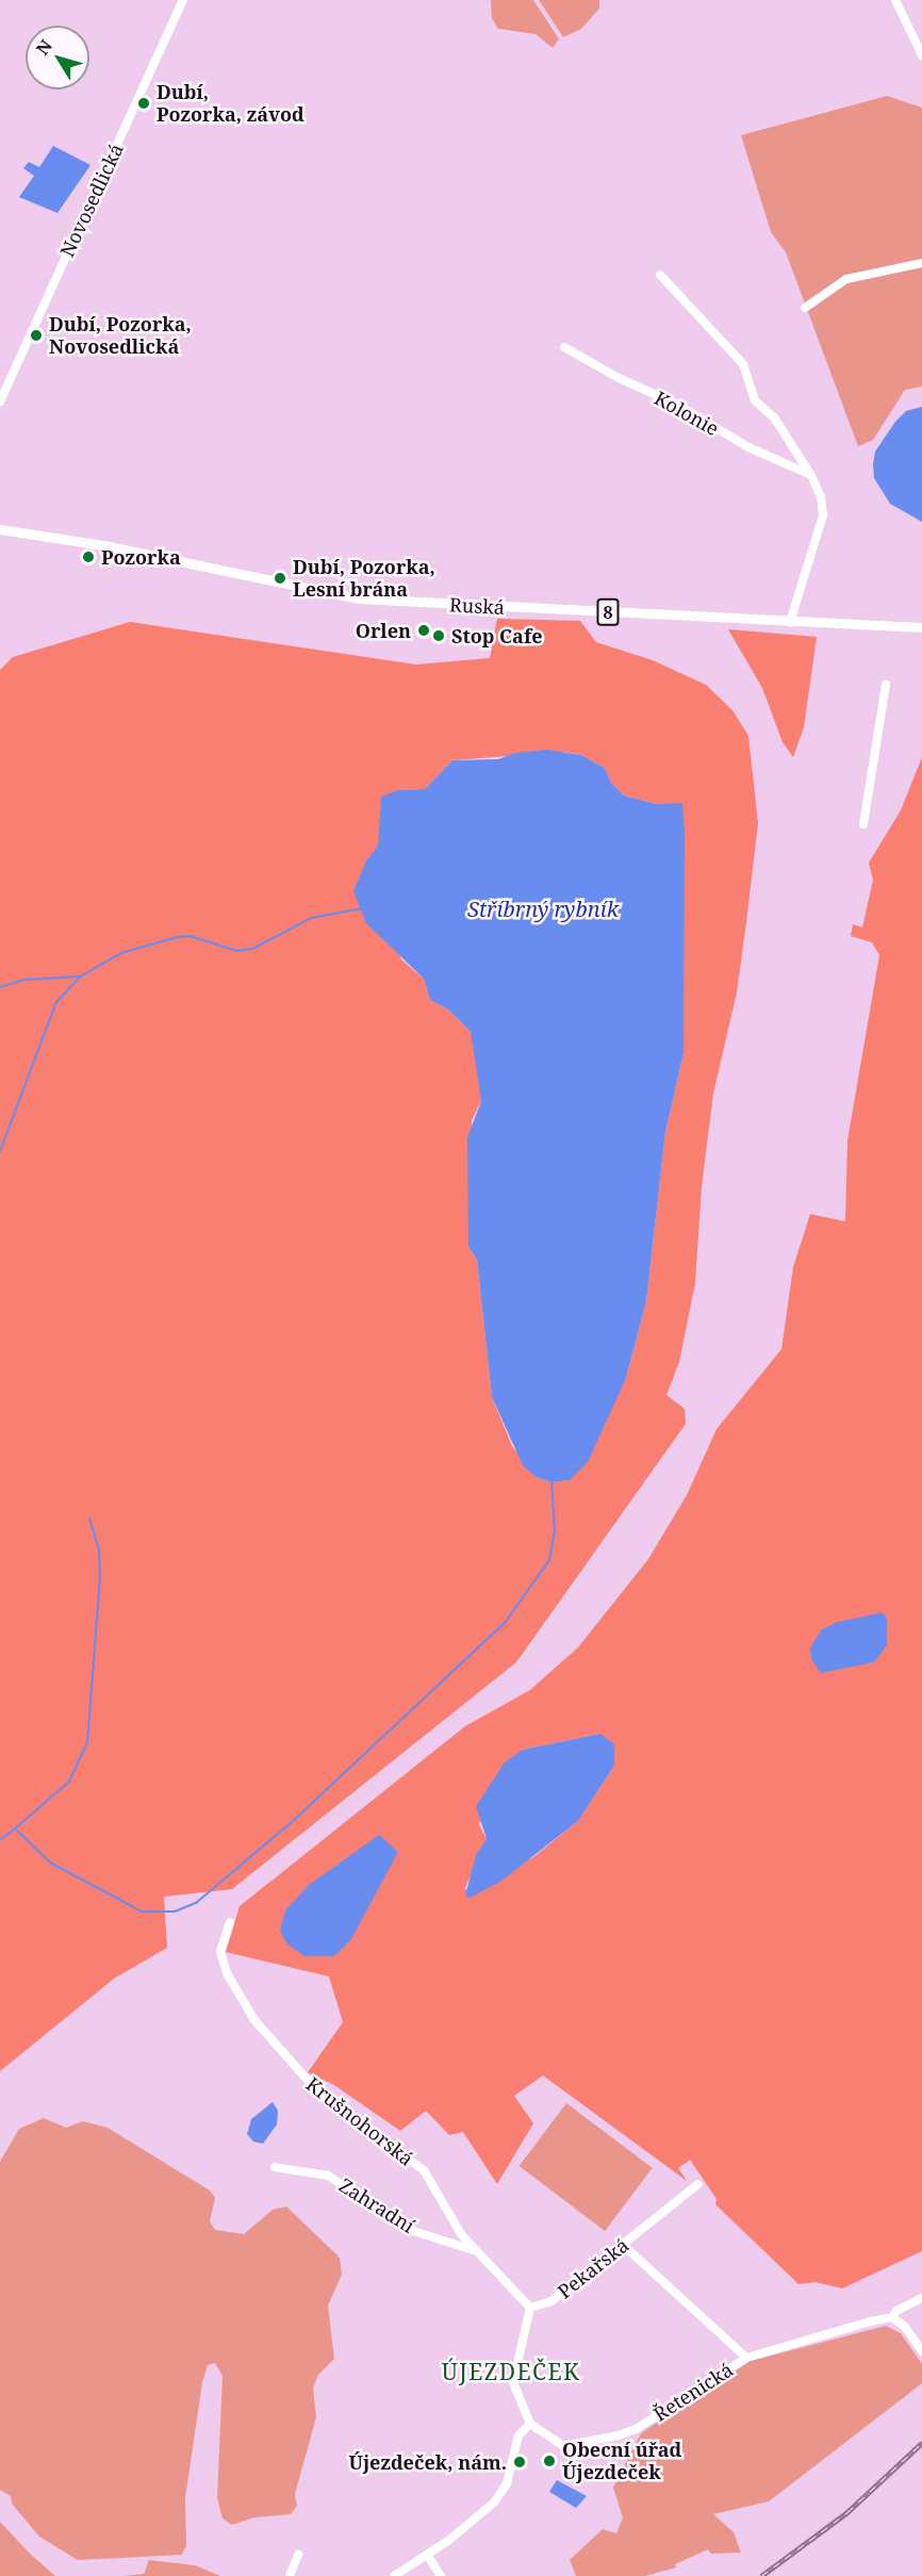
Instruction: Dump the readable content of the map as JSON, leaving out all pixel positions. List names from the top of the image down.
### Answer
{
  "streets": {
    "main road": ["Ruská", "8"],
    "street": [
      "Novosedlická",
      "Kolonie",
      "Krušnohorská",
      "Zahradní",
      "Pekařská",
      "Řetenická"
    ]
  },
  "crossings": [
    ["Krušnohorská", "Zahradní"],
    ["Krušnohorská", "Pekařská"],
    ["Pekařská", "Řetenická"]
  ],
  "districts": ["ÚJEZDEČEK"],
  "water": ["Stříbrný rybník"],
  "places": [
    "Dubí, Pozorka, závod",
    "Dubí, Pozorka, Novosedlická",
    "Pozorka",
    "Dubí, Pozorka, Lesní brána",
    "Orlen",
    "Stop Cafe",
    "Obecní úřad Újezdeček",
    "Újezdeček, nám."
  ],
  "north": "top left"
}
